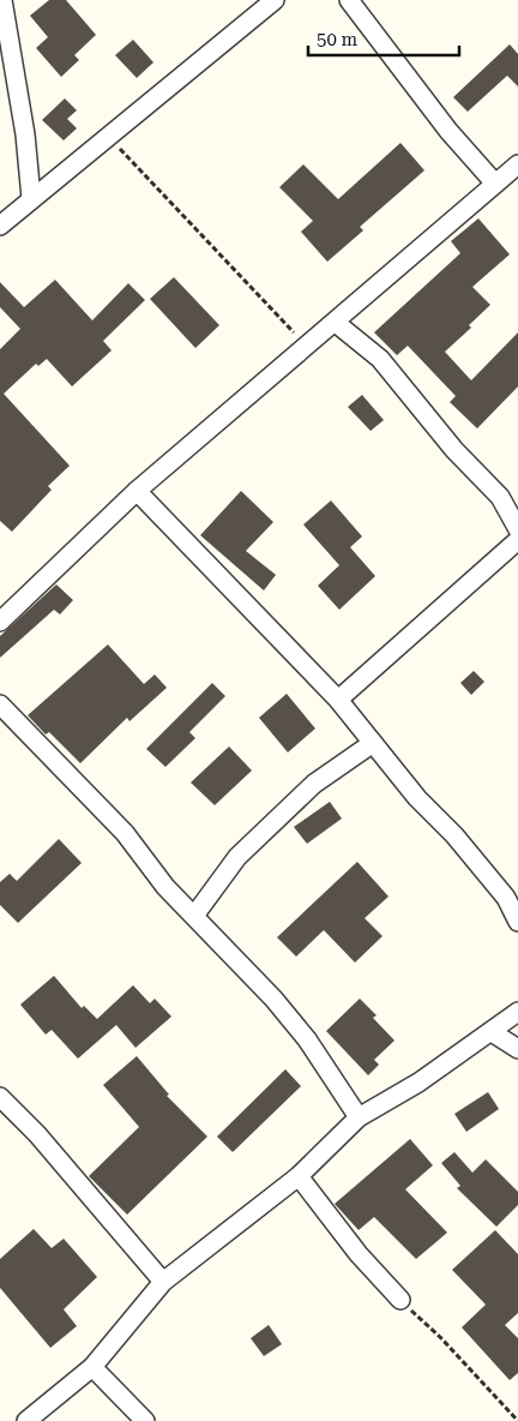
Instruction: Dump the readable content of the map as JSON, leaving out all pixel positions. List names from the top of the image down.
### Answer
{
  "scale_bar": "50 m"
}
